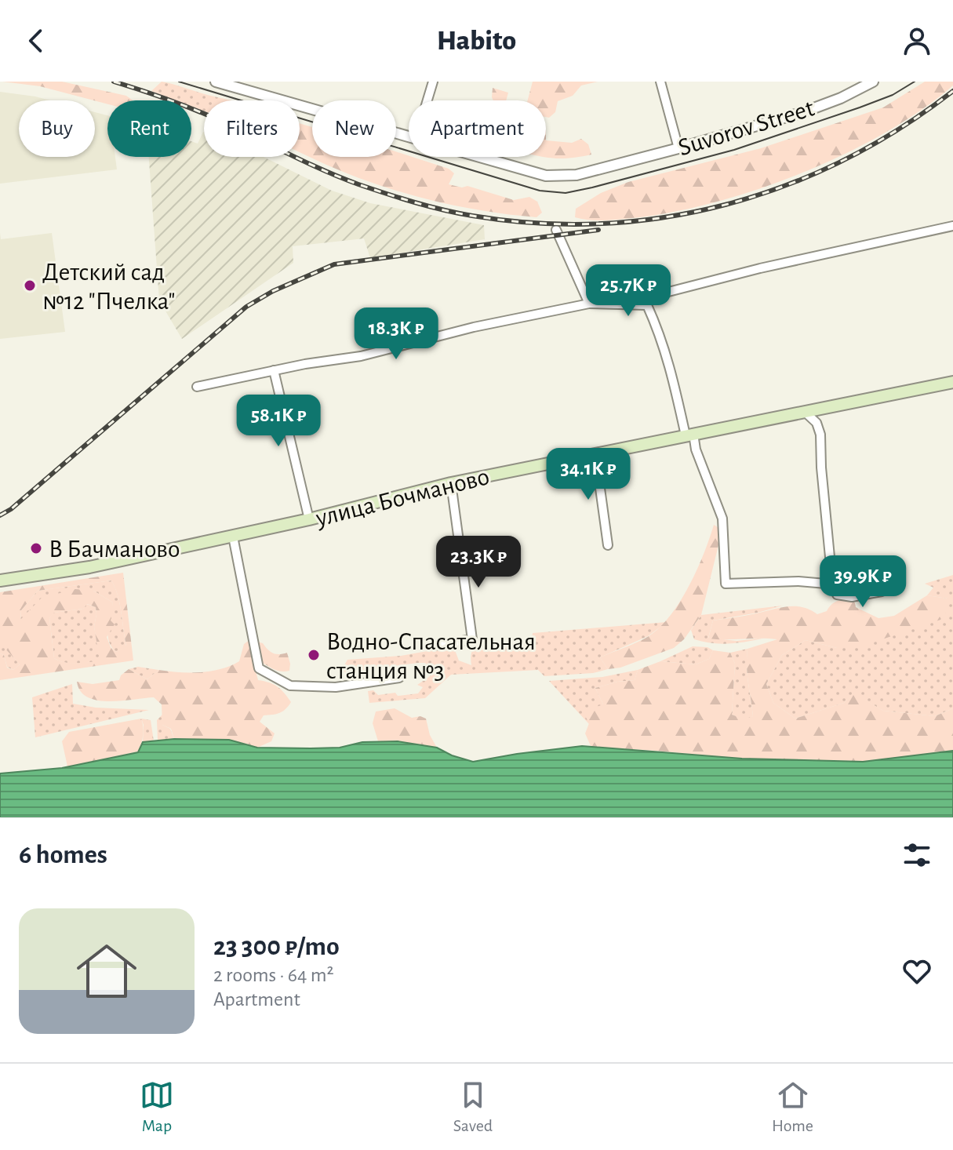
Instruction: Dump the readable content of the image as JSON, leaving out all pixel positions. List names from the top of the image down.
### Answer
{
  "streets": {
    "main road": ["улица Бочманово"],
    "street": ["Suvorov Street"]
  },
  "places": ["Детский сад №12 \"Пчелка\"", "В Бачманово", "Водно-Спасательная станция №3"],
  "page": {
    "header": "Habito",
    "chip": [
      "Buy",
      "Rent",
      "Filters",
      "New",
      "Apartment"
    ],
    "price": [
      "25.7K ₽",
      "18.3K ₽",
      "58.1K ₽",
      "34.1K ₽",
      "23.3K ₽",
      "39.9K ₽"
    ],
    "heading": "6 homes",
    "list": [
      {
        "name": "23 300 ₽/mo",
        "note": "2 rooms · 64 m² · Apartment"
      }
    ],
    "tabs": ["Map", "Saved", "Home"]
  }
}
